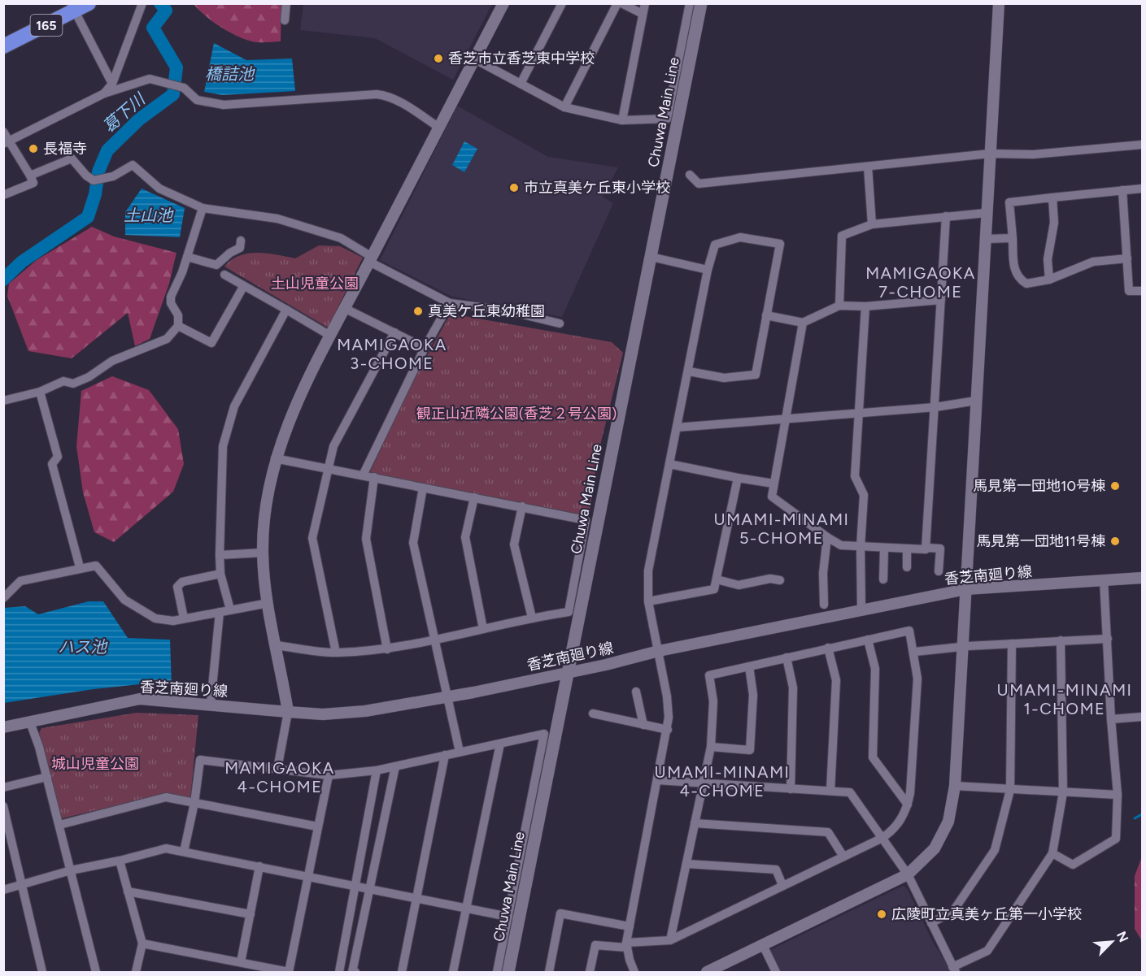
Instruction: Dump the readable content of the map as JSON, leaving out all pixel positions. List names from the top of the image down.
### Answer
{
  "streets": {
    "highway": ["165"],
    "main road": ["Chuwa Main Line"],
    "street": ["香芝南廻り線"]
  },
  "crossings": [
    ["Chuwa Main Line", "香芝南廻り線"]
  ],
  "districts": [
    "MAMIGAOKA 7-CHOME",
    "MAMIGAOKA 3-CHOME",
    "UMAMI-MINAMI 5-CHOME",
    "UMAMI-MINAMI 1-CHOME",
    "MAMIGAOKA 4-CHOME",
    "UMAMI-MINAMI 4-CHOME"
  ],
  "water": [
    "橋詰池",
    "葛下川",
    "土山池",
    "ハス池"
  ],
  "parks": ["土山児童公園", "観正山近隣公園(香芝２号公園)", "城山児童公園"],
  "places": [
    "香芝市立香芝東中学校",
    "長福寺",
    "市立真美ケ丘東小学校",
    "真美ケ丘東幼稚園",
    "馬見第一団地10号棟",
    "馬見第一団地11号棟",
    "広陵町立真美ヶ丘第一小学校"
  ],
  "north": "top right"
}
